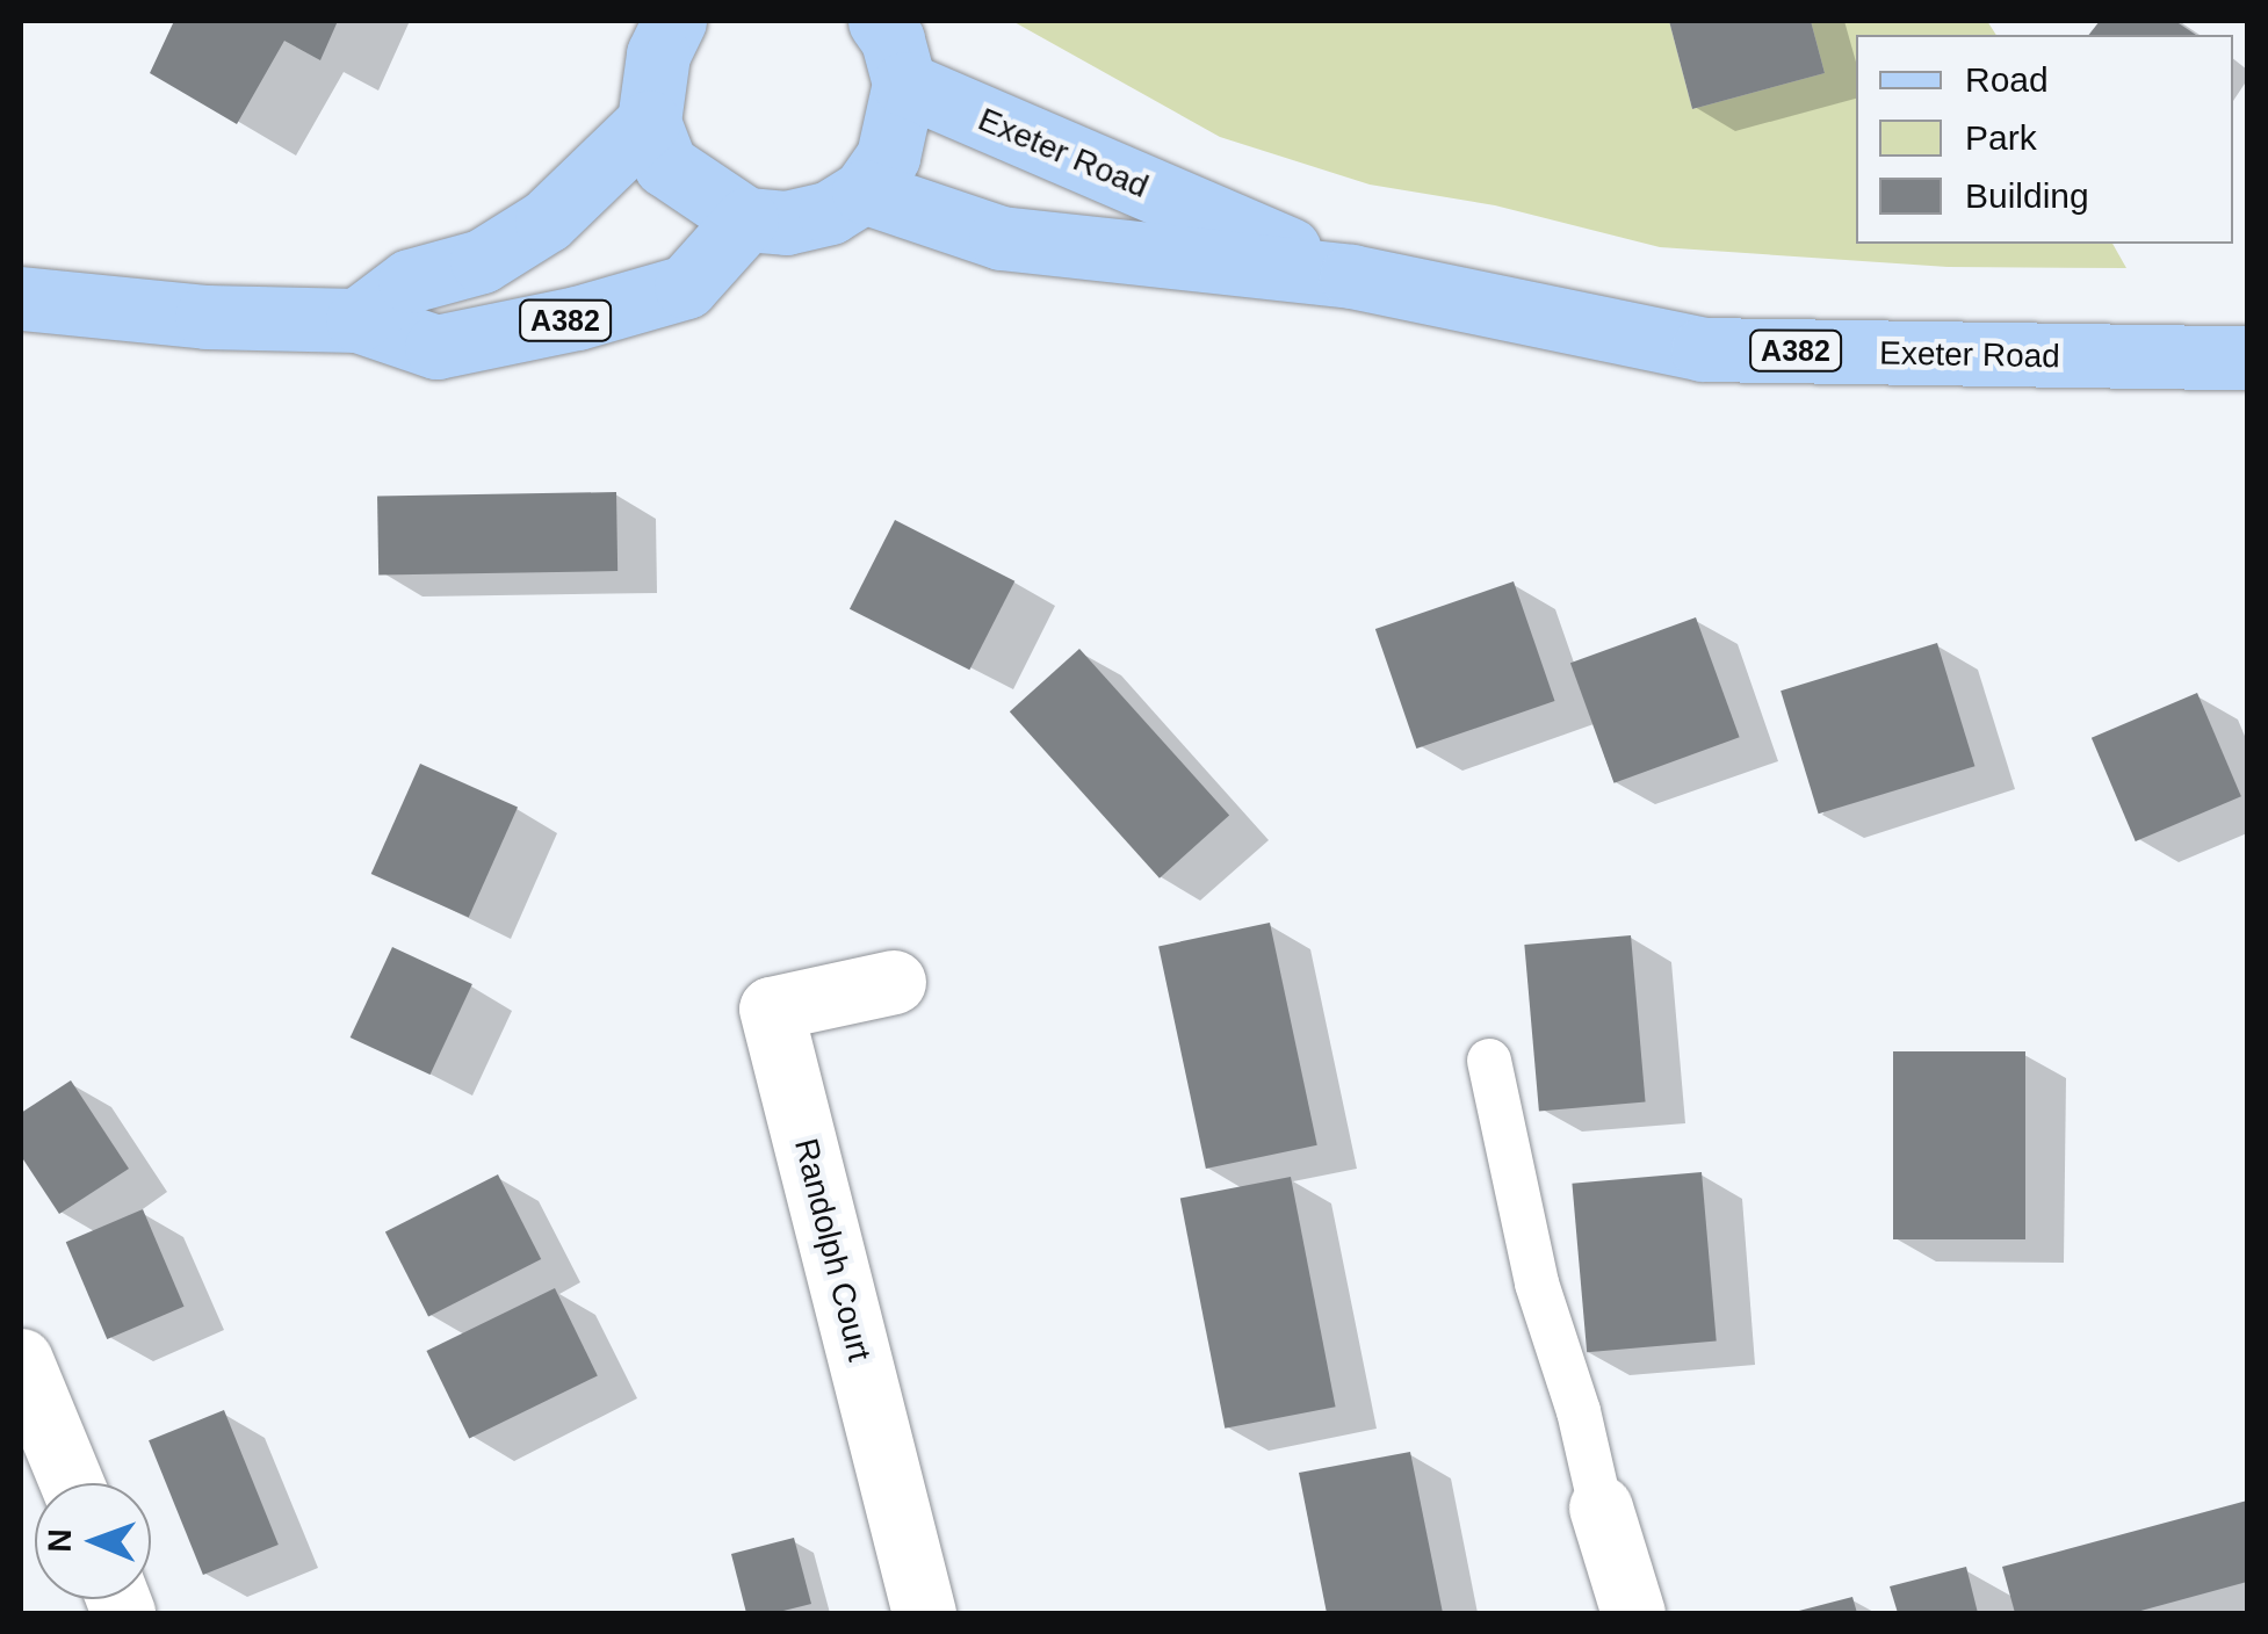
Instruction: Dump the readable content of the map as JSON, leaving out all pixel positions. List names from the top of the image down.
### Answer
{
  "streets": {
    "main road": ["Exeter Road", "A382"],
    "street": ["Randolph Court"]
  },
  "legend": ["Road", "Park", "Building"],
  "north": "left"
}
